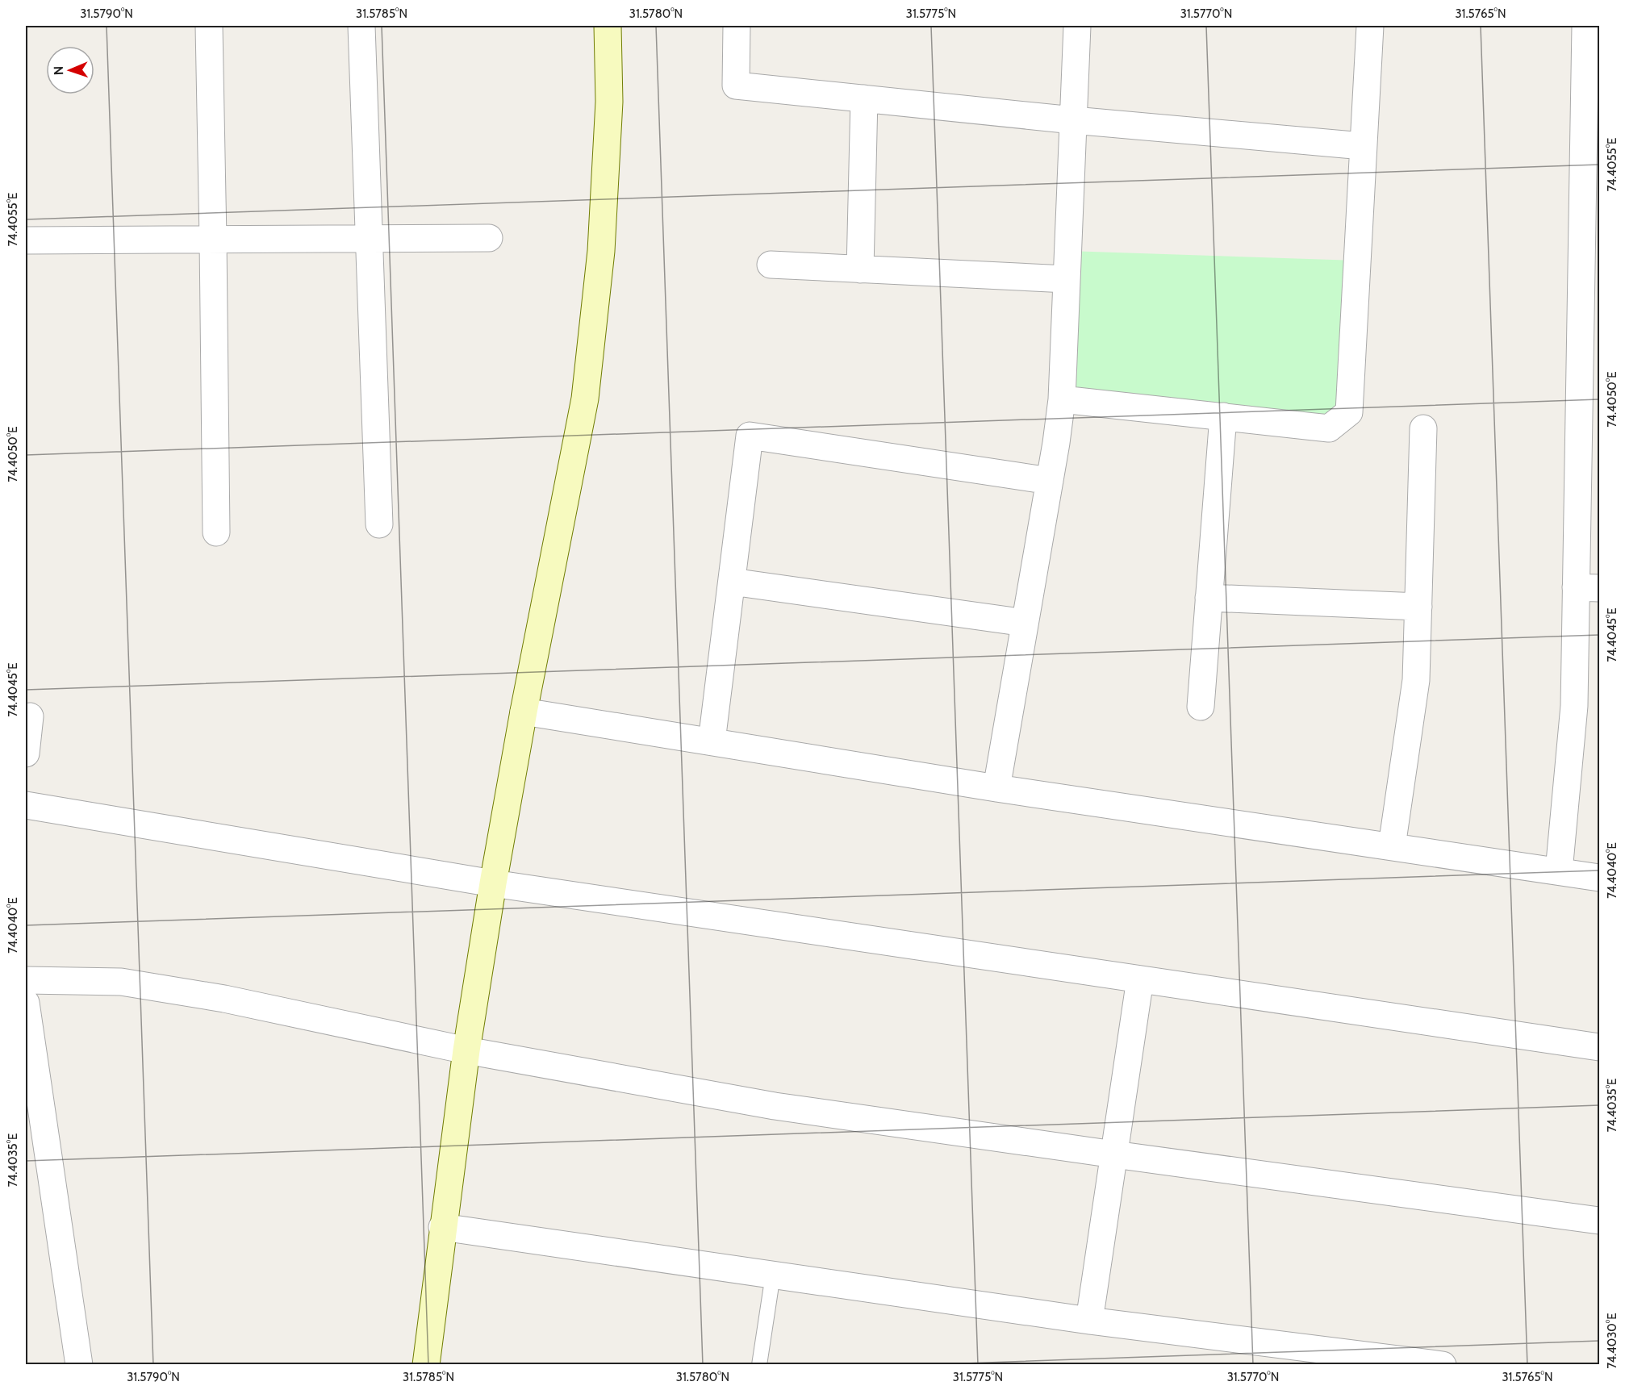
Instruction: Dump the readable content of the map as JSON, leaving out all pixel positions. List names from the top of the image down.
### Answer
{
  "north": "left",
  "coordinates": [
    "31.5790°N",
    "31.5785°N",
    "31.5780°N",
    "31.5775°N",
    "31.5770°N",
    "31.5765°N",
    "74.4055°E",
    "74.4050°E",
    "74.4045°E",
    "74.4040°E",
    "74.4035°E",
    "74.4030°E"
  ]
}
